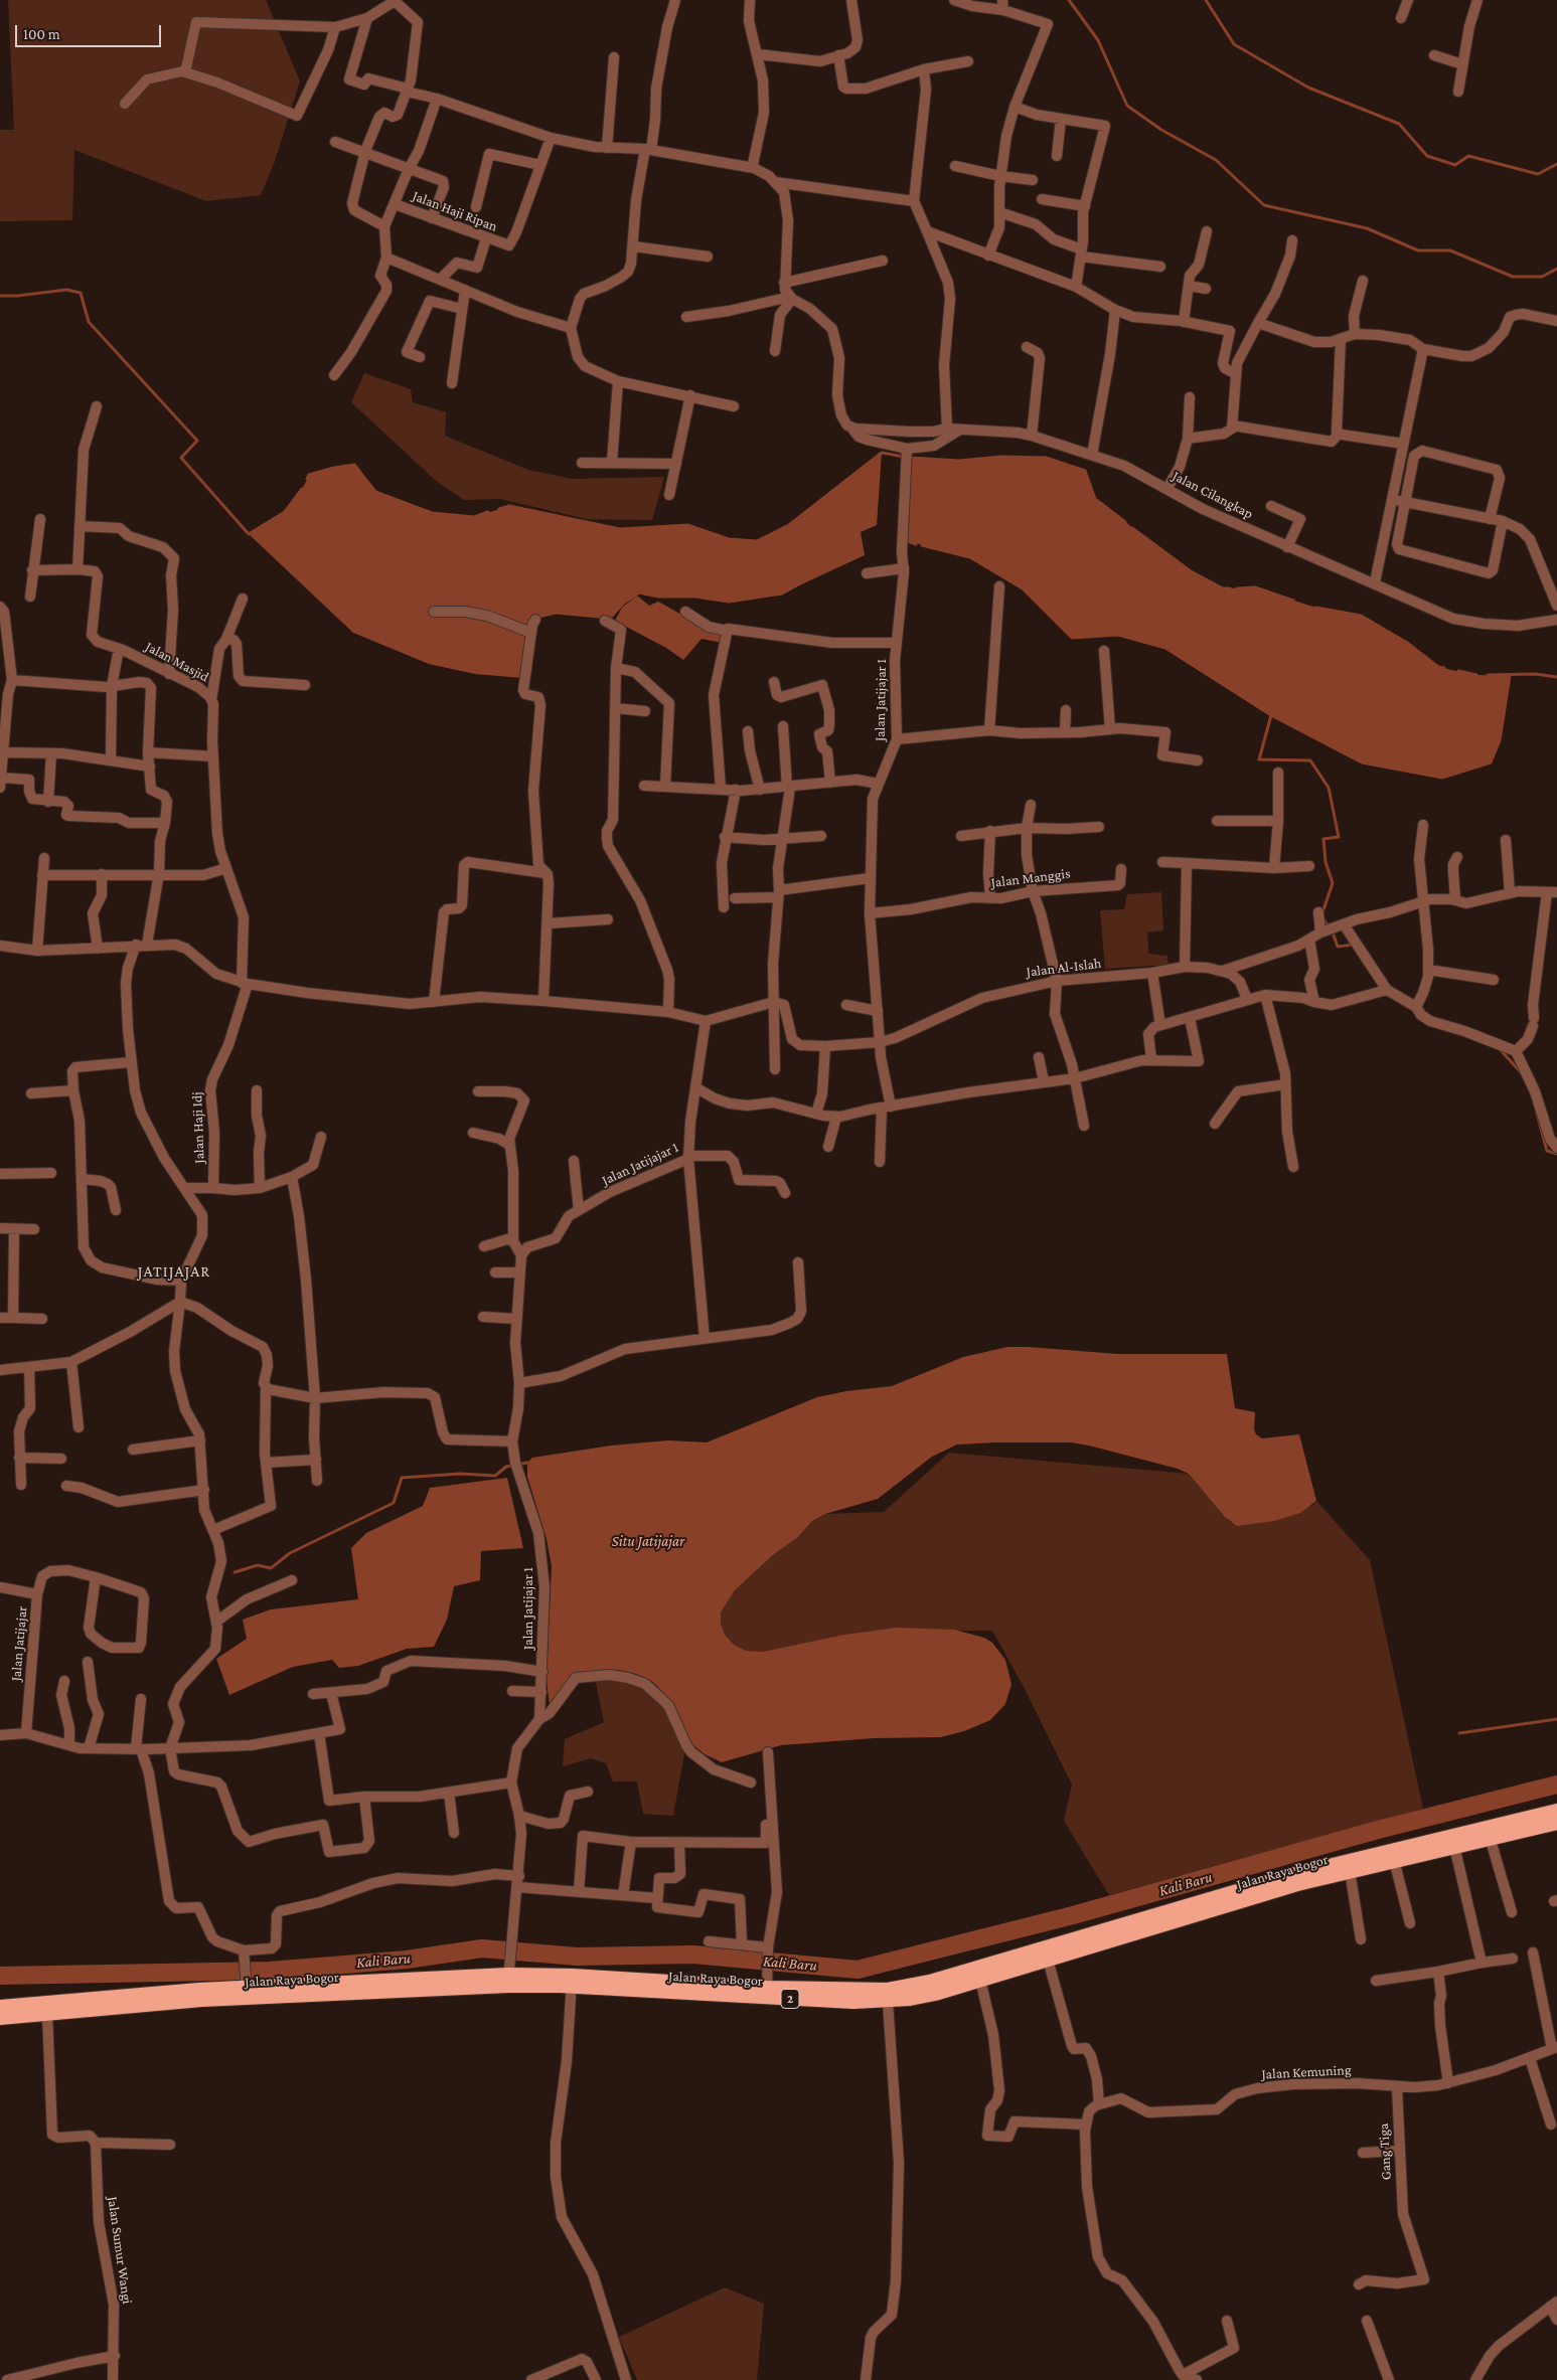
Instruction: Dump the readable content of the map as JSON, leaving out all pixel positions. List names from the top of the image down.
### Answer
{
  "streets": {
    "highway": ["Jalan Raya Bogor", "2"],
    "street": [
      "Jalan Haji Ripan",
      "Jalan Cilangkap",
      "Jalan Masjid",
      "Jalan Jatijajar 1",
      "Jalan Manggis",
      "Jalan Al-Islah",
      "Jalan Haji Idj",
      "Jalan Jatijajar",
      "Jalan Kemuning",
      "Gang Tiga",
      "Jalan Sumur Wangi"
    ]
  },
  "crossings": [
    ["Jalan Masjid", "Jalan Haji Idj"],
    ["Jalan Jatijajar 1", "Jalan Manggis"],
    ["Jalan Jatijajar 1", "Jalan Al-Islah"],
    ["Jalan Kemuning", "Gang Tiga"]
  ],
  "districts": ["JATIJAJAR"],
  "water": ["Situ Jatijajar", "Kali Baru"],
  "scale_bar": "100 m"
}
